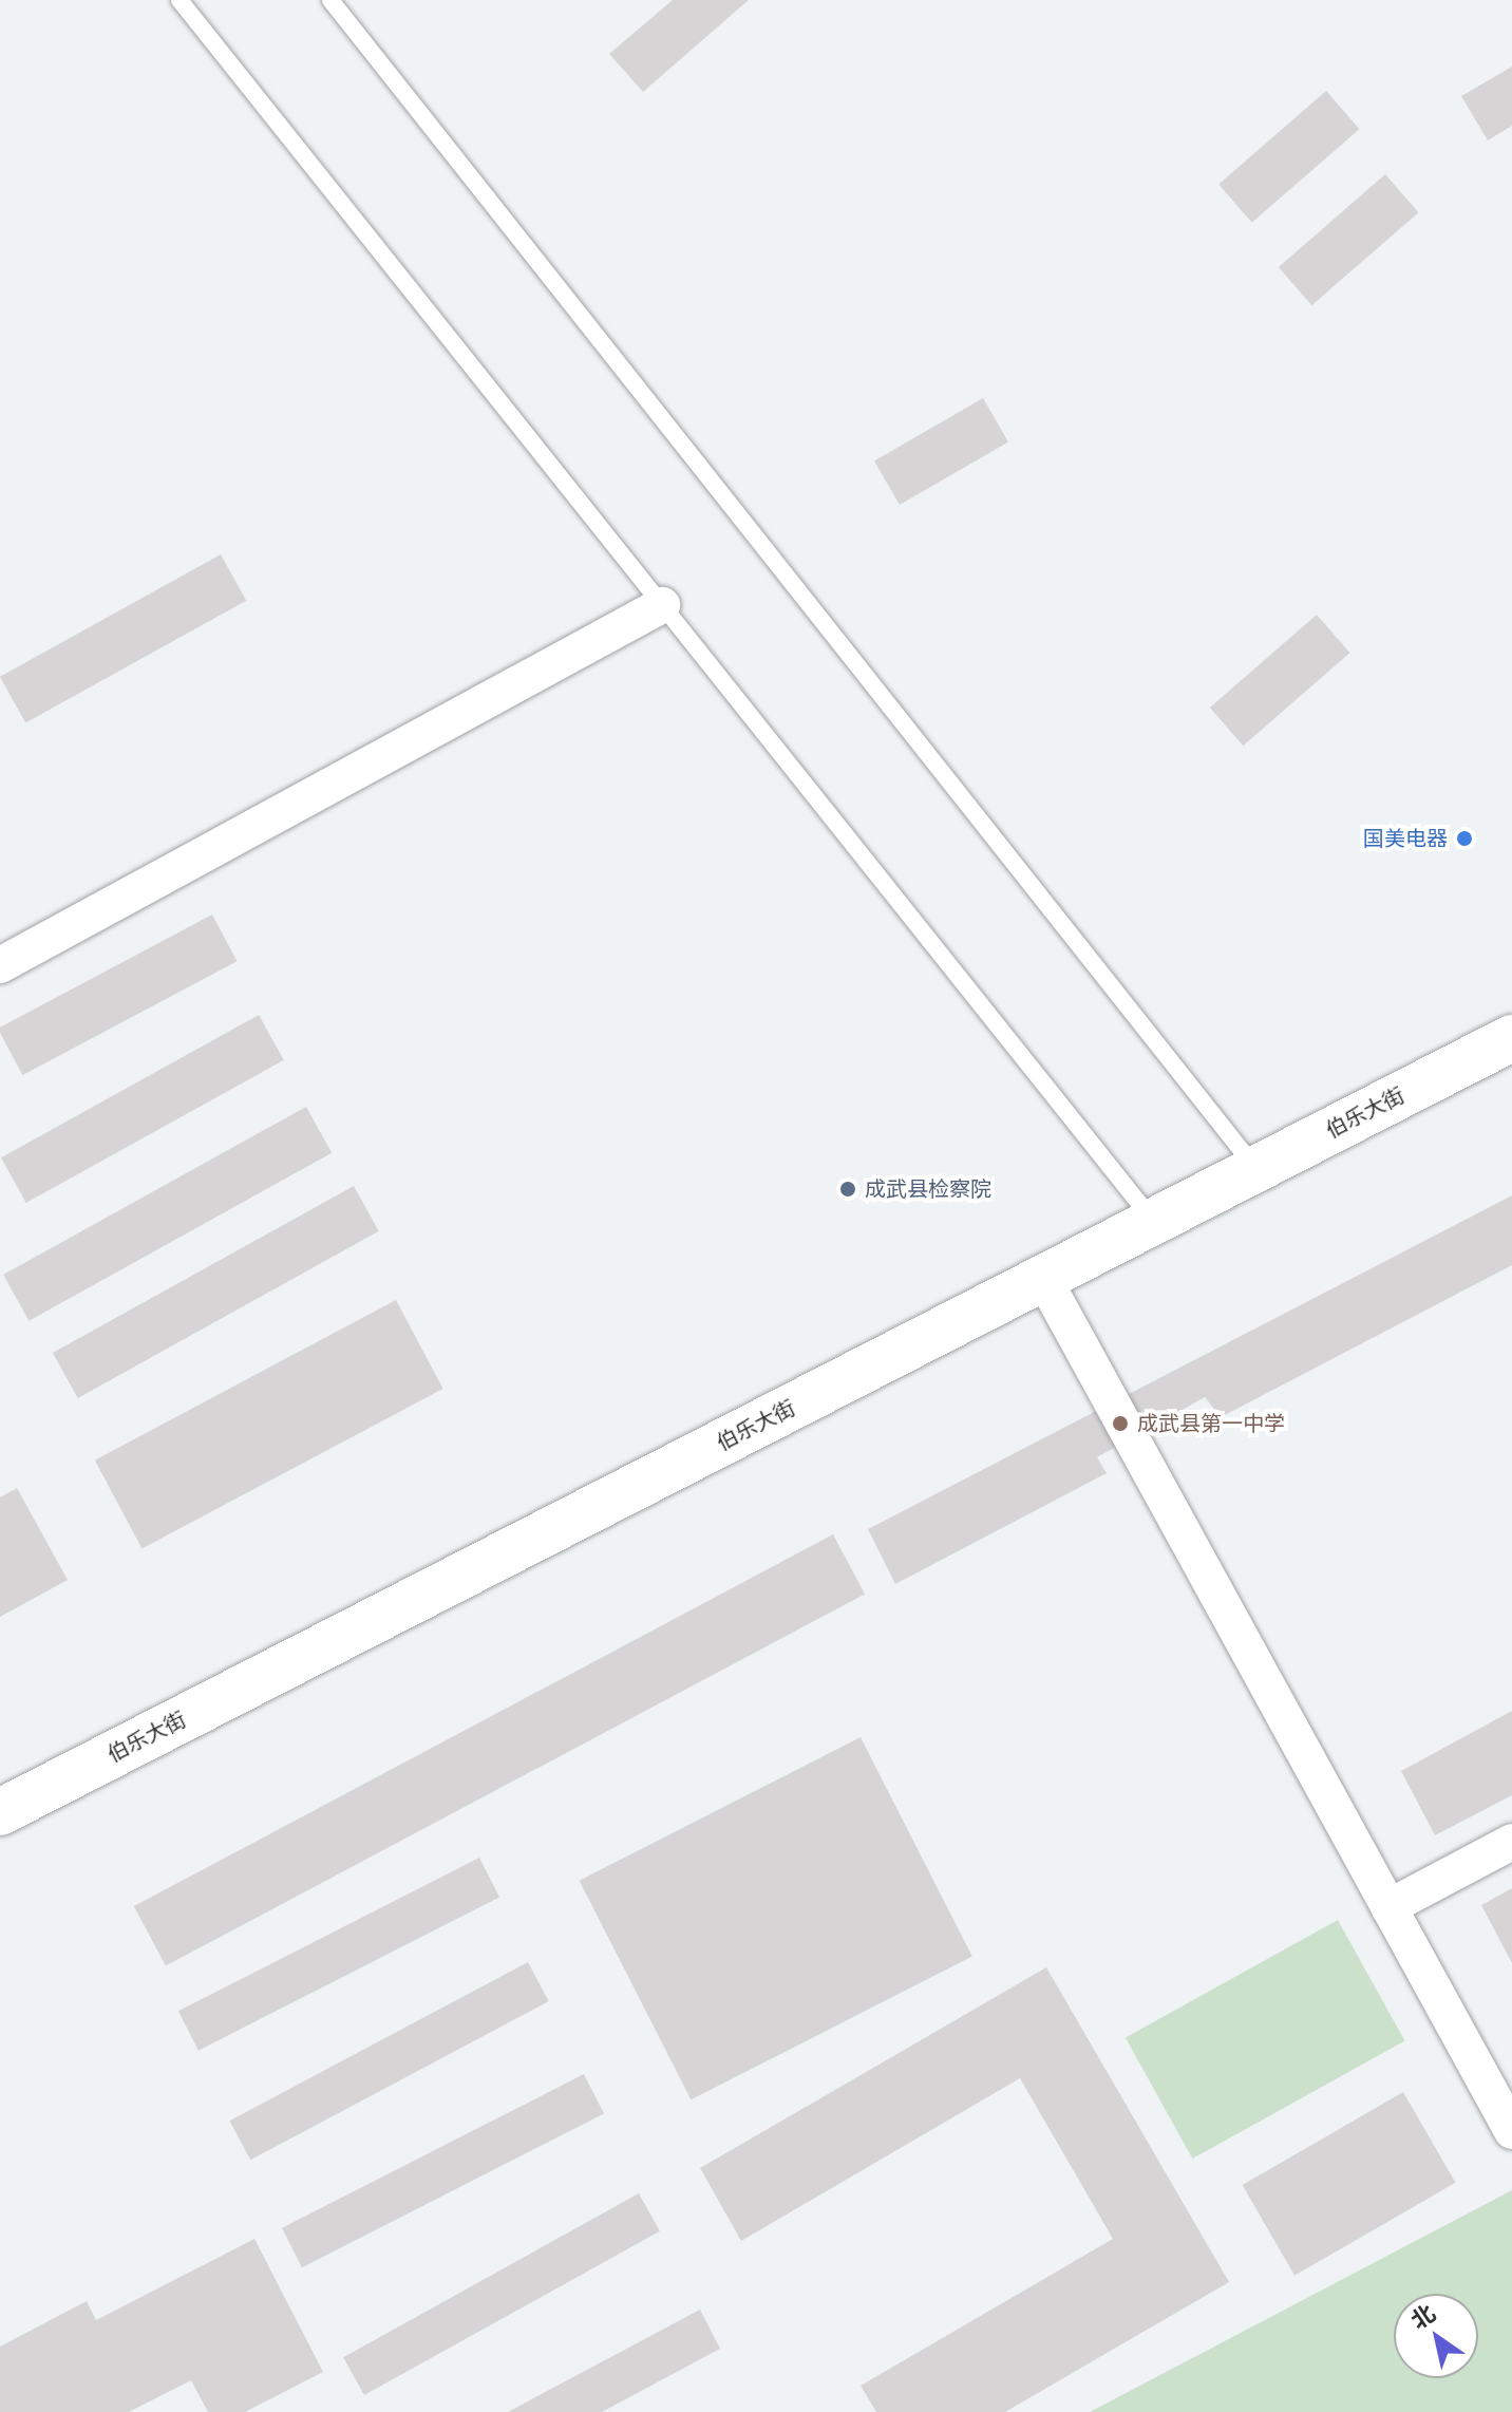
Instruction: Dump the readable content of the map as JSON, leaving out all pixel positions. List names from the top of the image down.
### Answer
{
  "streets": {
    "main road": ["伯乐大街"]
  },
  "places": ["国美电器", "成武县检察院", "成武县第一中学"],
  "north": "top left"
}
